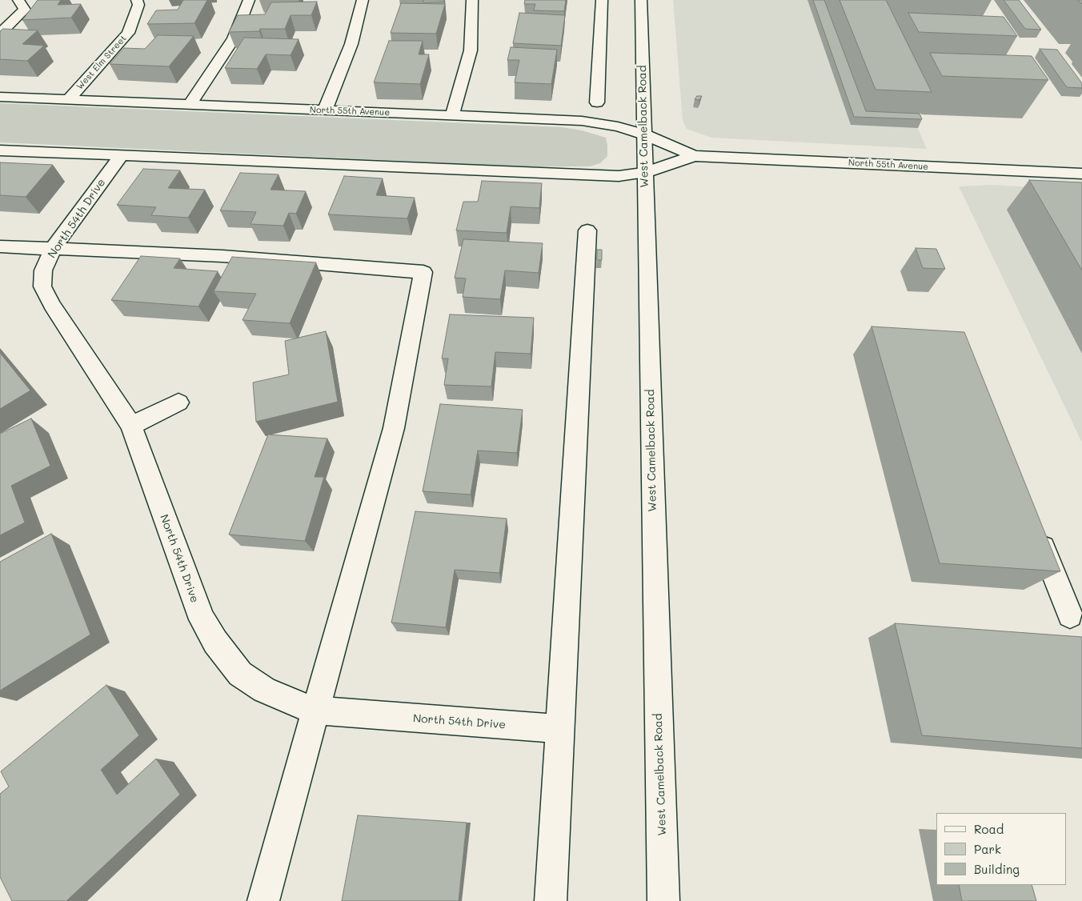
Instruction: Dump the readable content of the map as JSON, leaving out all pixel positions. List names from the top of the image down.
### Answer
{
  "streets": {
    "street": [
      "West Elm Street",
      "North 55th Avenue",
      "West Camelback Road",
      "North 54th Drive"
    ]
  },
  "crossings": [
    ["West Elm Street", "North 55th Avenue"],
    ["North 55th Avenue", "West Camelback Road"],
    ["North 55th Avenue", "North 54th Drive"]
  ],
  "legend": ["Road", "Park", "Building"]
}
